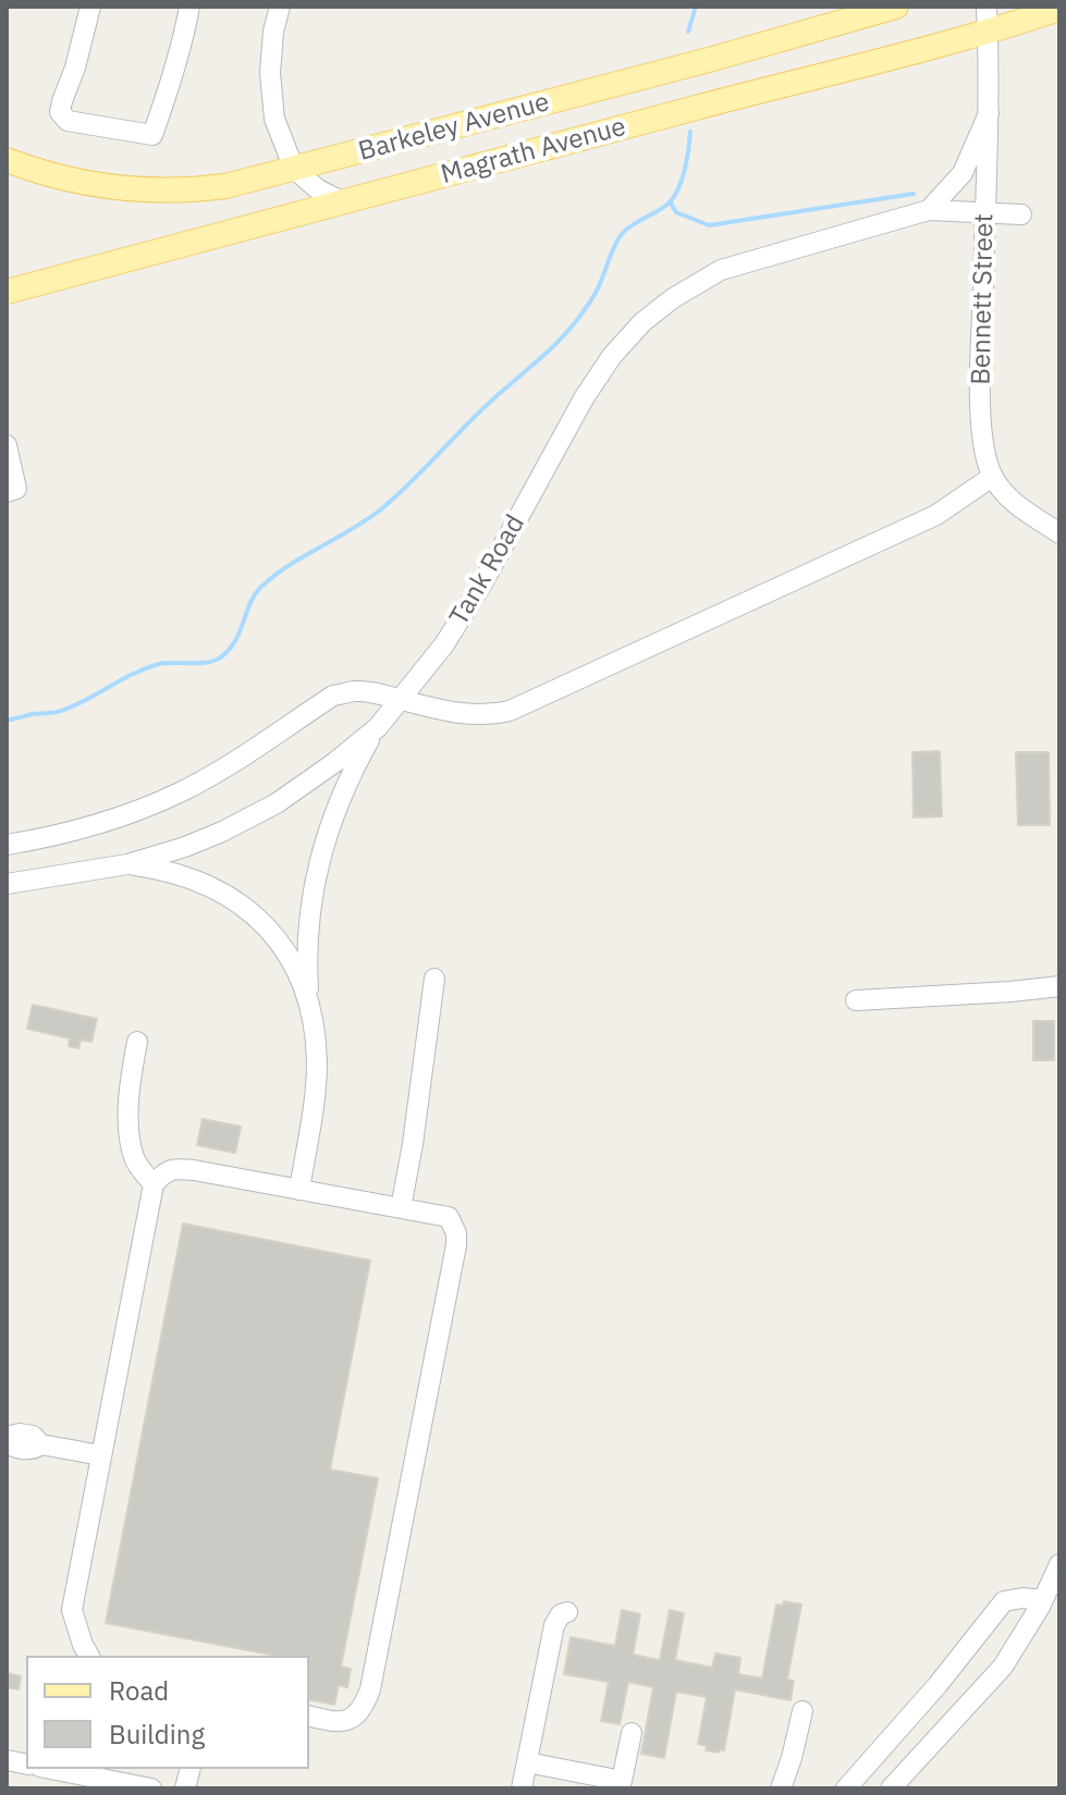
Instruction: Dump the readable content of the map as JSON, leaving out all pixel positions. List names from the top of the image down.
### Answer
{
  "streets": {
    "main road": ["Barkeley Avenue", "Magrath Avenue"],
    "street": ["Bennett Street", "Tank Road"]
  },
  "crossings": [
    ["Magrath Avenue", "Bennett Street"],
    ["Bennett Street", "Tank Road"]
  ],
  "legend": ["Road", "Building"]
}
